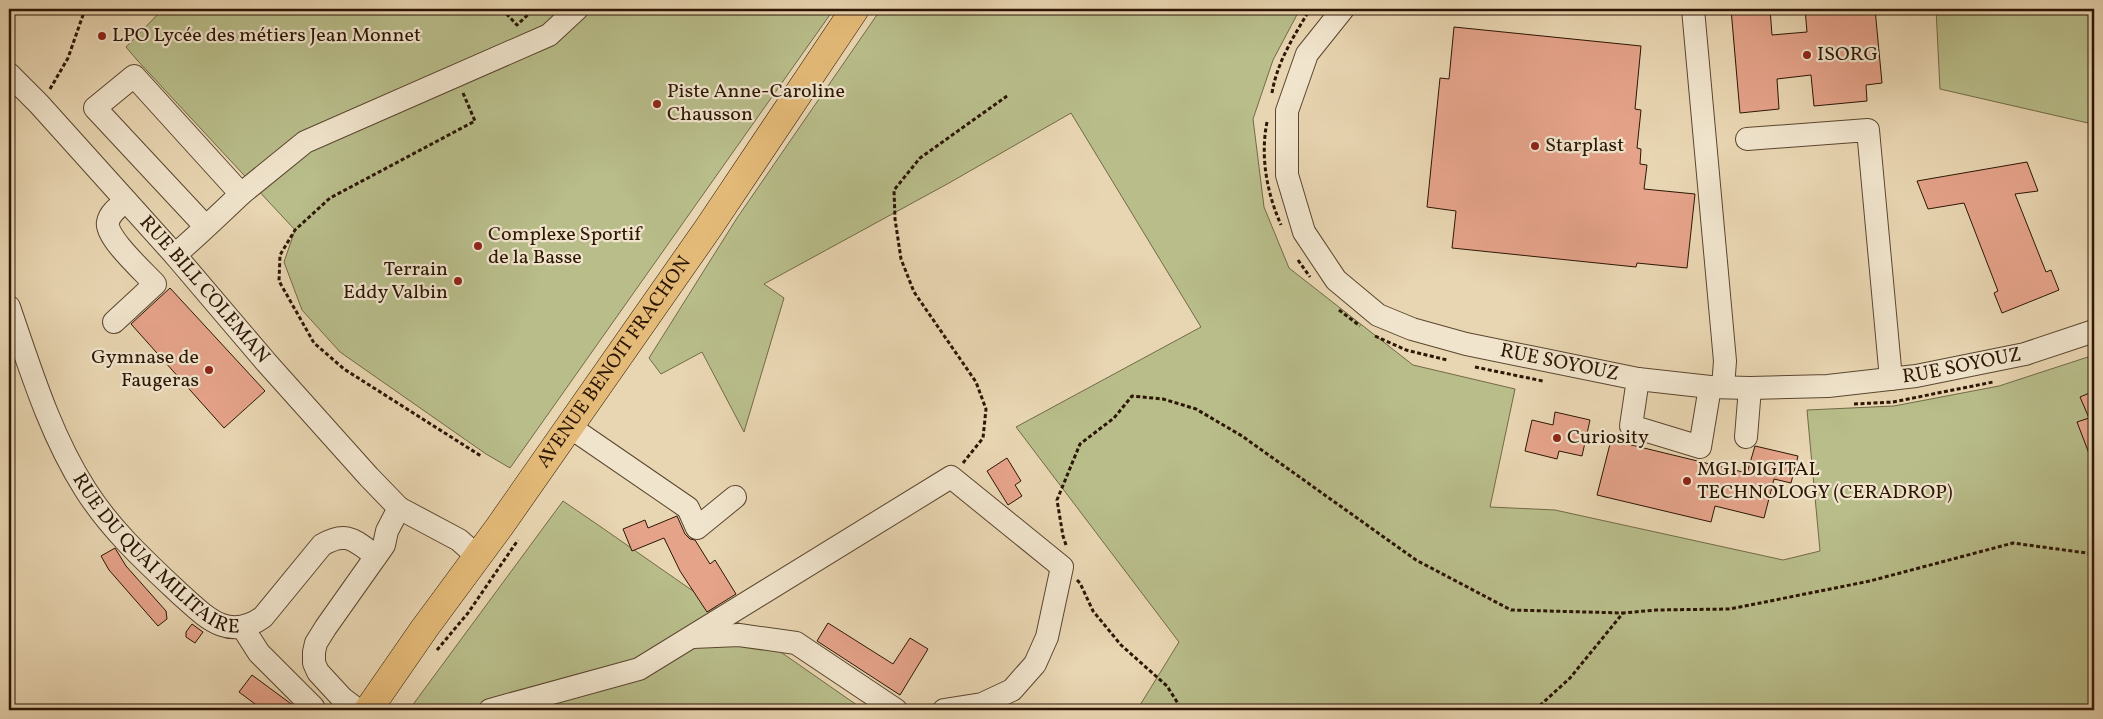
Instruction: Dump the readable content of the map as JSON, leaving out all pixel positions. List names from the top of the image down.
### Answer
{
  "streets": {
    "main road": ["AVENUE BENOIT FRACHON"],
    "street": ["RUE BILL COLEMAN", "RUE SOYOUZ", "RUE DU QUAI MILITAIRE"]
  },
  "crossings": [
    ["RUE BILL COLEMAN", "AVENUE BENOIT FRACHON"]
  ],
  "places": [
    "LPO Lycée des métiers Jean Monnet",
    "ISORG",
    "Piste Anne-Caroline Chausson",
    "Starplast",
    "Complexe Sportif de la Basse",
    "Terrain Eddy Valbin",
    "Gymnase de Faugeras",
    "Curiosity",
    "MGI DIGITAL TECHNOLOGY (CERADROP)"
  ]
}
